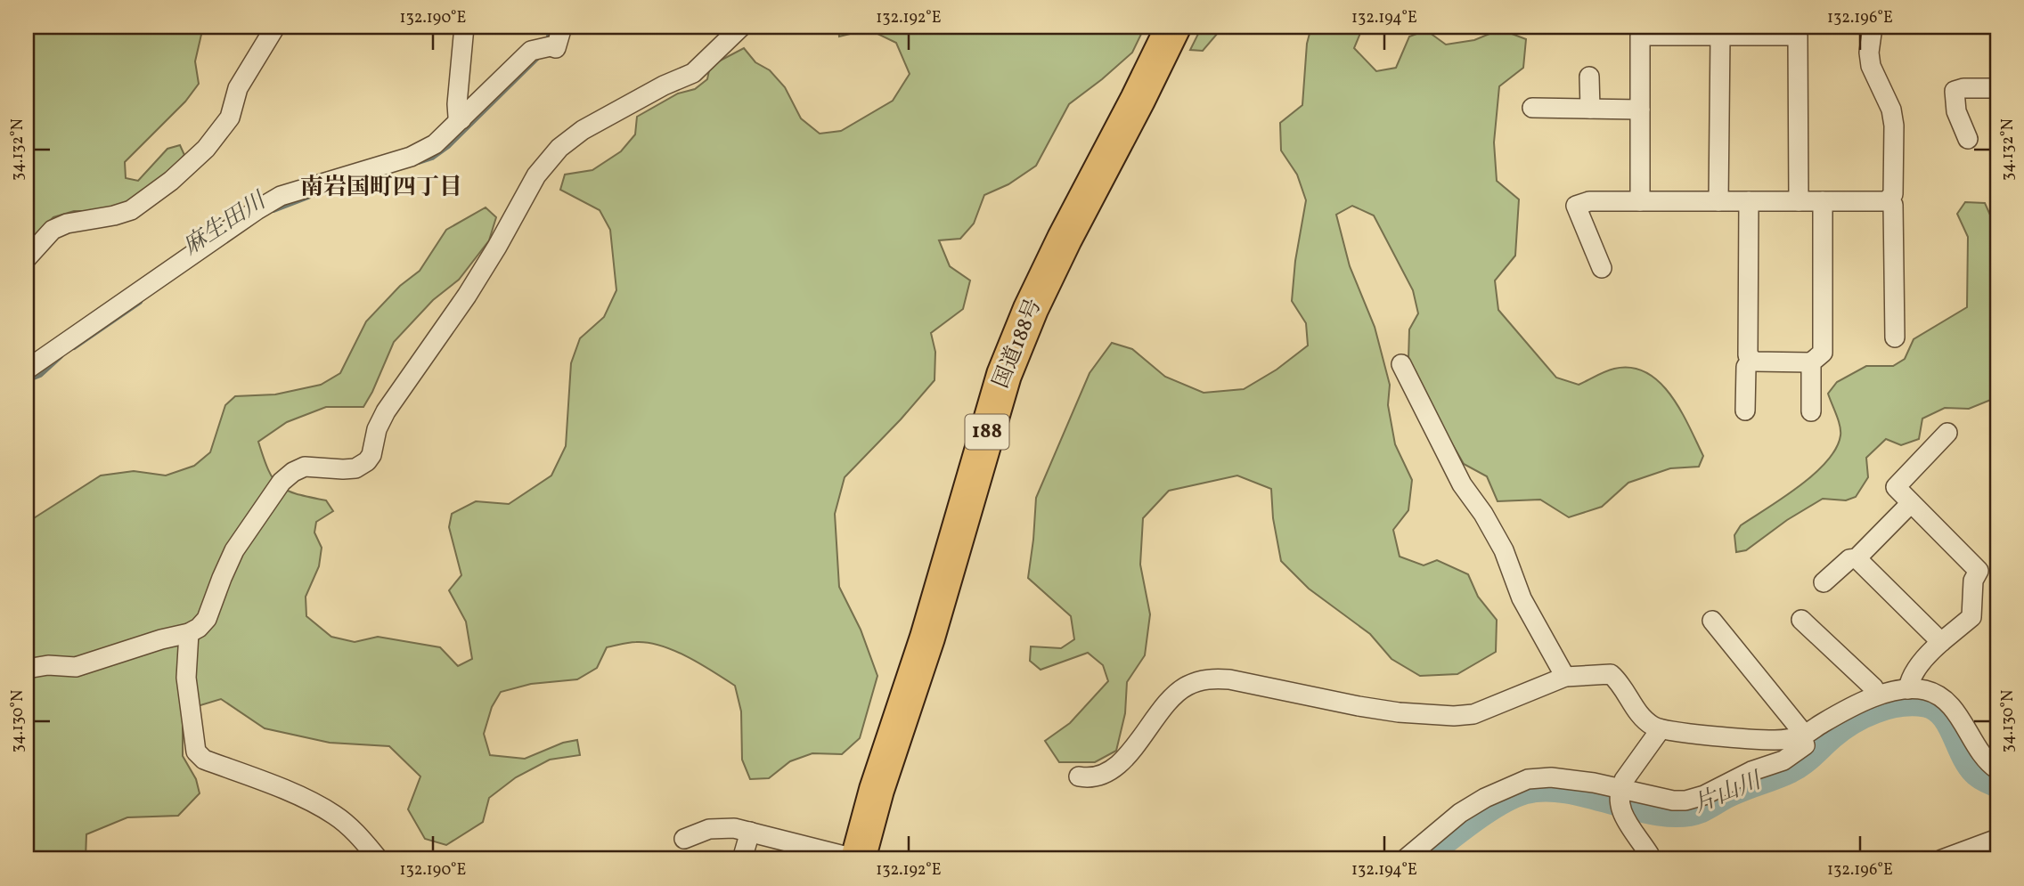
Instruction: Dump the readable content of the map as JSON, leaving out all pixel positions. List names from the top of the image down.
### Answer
{
  "streets": {
    "highway": ["国道188号", "188"]
  },
  "districts": ["南岩国町四丁目"],
  "water": ["麻生田川", "片山川"],
  "coordinates": [
    "132.190°E",
    "132.192°E",
    "132.194°E",
    "132.196°E",
    "34.132°N",
    "34.130°N"
  ]
}
